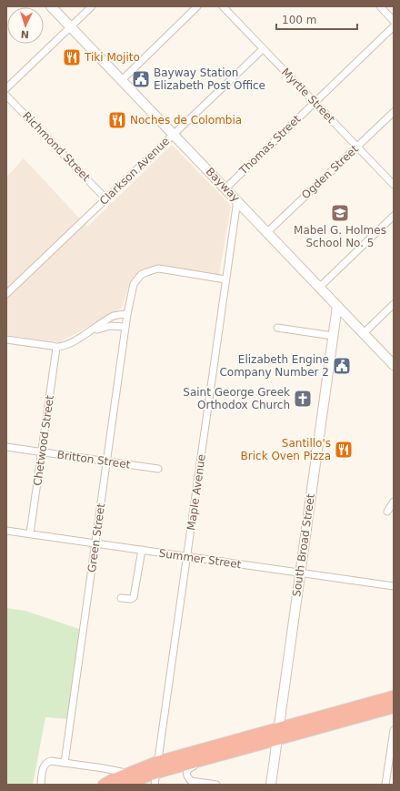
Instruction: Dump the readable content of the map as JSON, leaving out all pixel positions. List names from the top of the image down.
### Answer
{
  "streets": {
    "main road": ["Bayway", "South Broad Street"],
    "street": [
      "Myrtle Street",
      "Thomas Street",
      "Richmond Street",
      "Clarkson Avenue",
      "Ogden Street",
      "Chetwood Street",
      "Britton Street",
      "Maple Avenue",
      "Green Street",
      "Summer Street"
    ]
  },
  "crossings": [
    ["Myrtle Street", "Thomas Street"],
    ["Myrtle Street", "Clarkson Avenue"],
    ["Myrtle Street", "Ogden Street"],
    ["Thomas Street", "Bayway"],
    ["Richmond Street", "Clarkson Avenue"],
    ["Clarkson Avenue", "Bayway"],
    ["Ogden Street", "Bayway"],
    ["Bayway", "Maple Avenue"],
    ["Bayway", "South Broad Street"],
    ["Chetwood Street", "Britton Street"],
    ["Chetwood Street", "Summer Street"],
    ["Britton Street", "Green Street"],
    ["Maple Avenue", "Green Street"],
    ["Maple Avenue", "Summer Street"],
    ["Green Street", "Summer Street"],
    ["South Broad Street", "Summer Street"]
  ],
  "places": {
    "restaurant": ["Tiki Mojito", "Noches de Colombia", "Santillo's Brick Oven Pizza"],
    "public building": ["Bayway Station Elizabeth Post Office", "Elizabeth Engine Company Number 2"],
    "school or university": ["Mabel G. Holmes School No. 5"],
    "church": ["Saint George Greek Orthodox Church"]
  },
  "scale_bar": "100 m",
  "north": "bottom"
}
